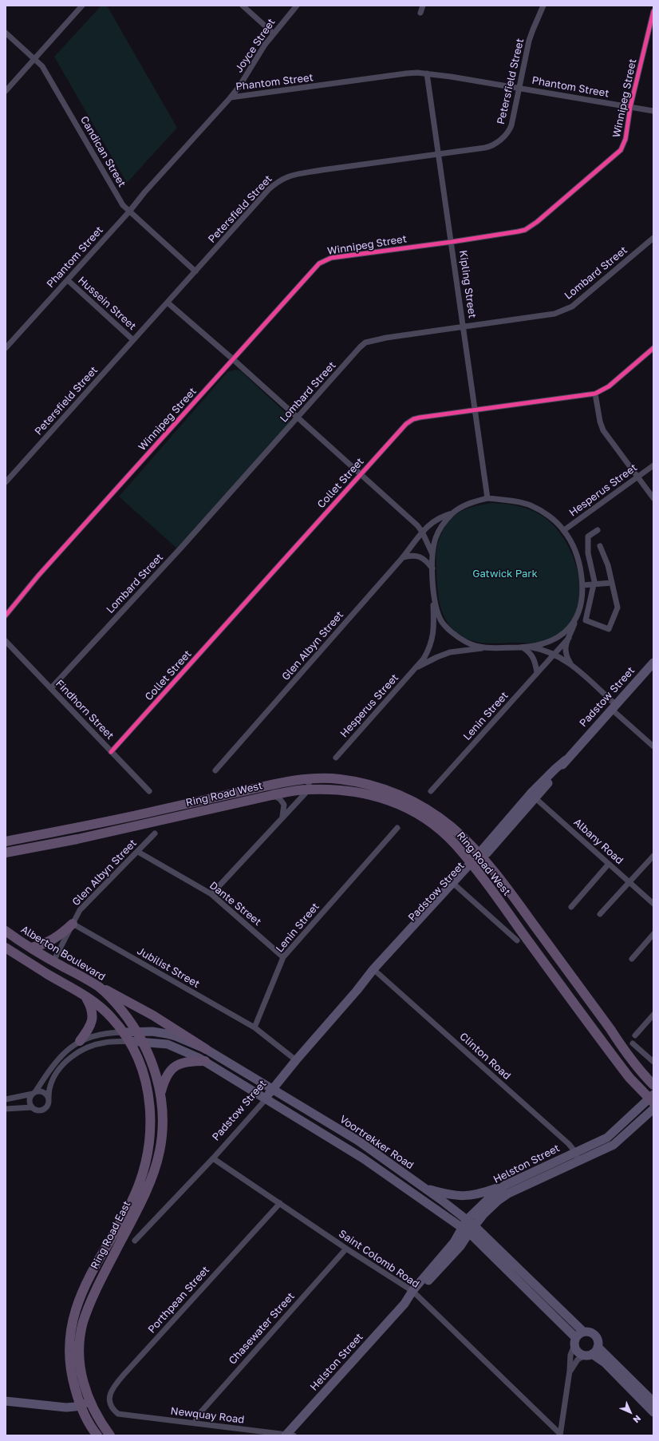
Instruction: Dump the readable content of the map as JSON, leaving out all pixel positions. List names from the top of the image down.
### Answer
{
  "streets": {
    "main road": ["Ring Road West", "Alberton Boulevard", "Ring Road East"],
    "street": [
      "Joyce Street",
      "Petersfield Street",
      "Phantom Street",
      "Winnipeg Street",
      "Candican Street",
      "Lombard Street",
      "Kipling Street",
      "Hussein Street",
      "Collet Street",
      "Hesperus Street",
      "Glen Albyn Street",
      "Padstow Street",
      "Findhorn Street",
      "Lenin Street",
      "Albany Road",
      "Dante Street",
      "Jubilist Street",
      "Clinton Road",
      "Voortrekker Road",
      "Helston Street",
      "Saint Colomb Road",
      "Porthpean Street",
      "Chasewater Street",
      "Newquay Road"
    ]
  },
  "crossings": [
    ["Joyce Street", "Phantom Street"],
    ["Petersfield Street", "Phantom Street"],
    ["Petersfield Street", "Candican Street"],
    ["Petersfield Street", "Kipling Street"],
    ["Petersfield Street", "Hussein Street"],
    ["Phantom Street", "Winnipeg Street"],
    ["Phantom Street", "Candican Street"],
    ["Phantom Street", "Kipling Street"],
    ["Phantom Street", "Hussein Street"],
    ["Winnipeg Street", "Kipling Street"],
    ["Lombard Street", "Kipling Street"],
    ["Lombard Street", "Findhorn Street"],
    ["Kipling Street", "Collet Street"],
    ["Kipling Street", "Hesperus Street"],
    ["Collet Street", "Findhorn Street"],
    ["Hesperus Street", "Glen Albyn Street"],
    ["Glen Albyn Street", "Dante Street"],
    ["Glen Albyn Street", "Alberton Boulevard"],
    ["Glen Albyn Street", "Jubilist Street"],
    ["Padstow Street", "Ring Road West"],
    ["Padstow Street", "Albany Road"],
    ["Padstow Street", "Clinton Road"],
    ["Padstow Street", "Voortrekker Road"],
    ["Padstow Street", "Saint Colomb Road"],
    ["Lenin Street", "Dante Street"],
    ["Lenin Street", "Jubilist Street"],
    ["Ring Road West", "Helston Street"],
    ["Alberton Boulevard", "Voortrekker Road"],
    ["Alberton Boulevard", "Ring Road East"],
    ["Clinton Road", "Helston Street"],
    ["Voortrekker Road", "Helston Street"],
    ["Voortrekker Road", "Ring Road East"],
    ["Helston Street", "Saint Colomb Road"],
    ["Helston Street", "Newquay Road"],
    ["Saint Colomb Road", "Porthpean Street"],
    ["Saint Colomb Road", "Chasewater Street"],
    ["Porthpean Street", "Newquay Road"],
    ["Chasewater Street", "Newquay Road"]
  ],
  "parks": ["Gatwick Park"],
  "north": "bottom right"
}
